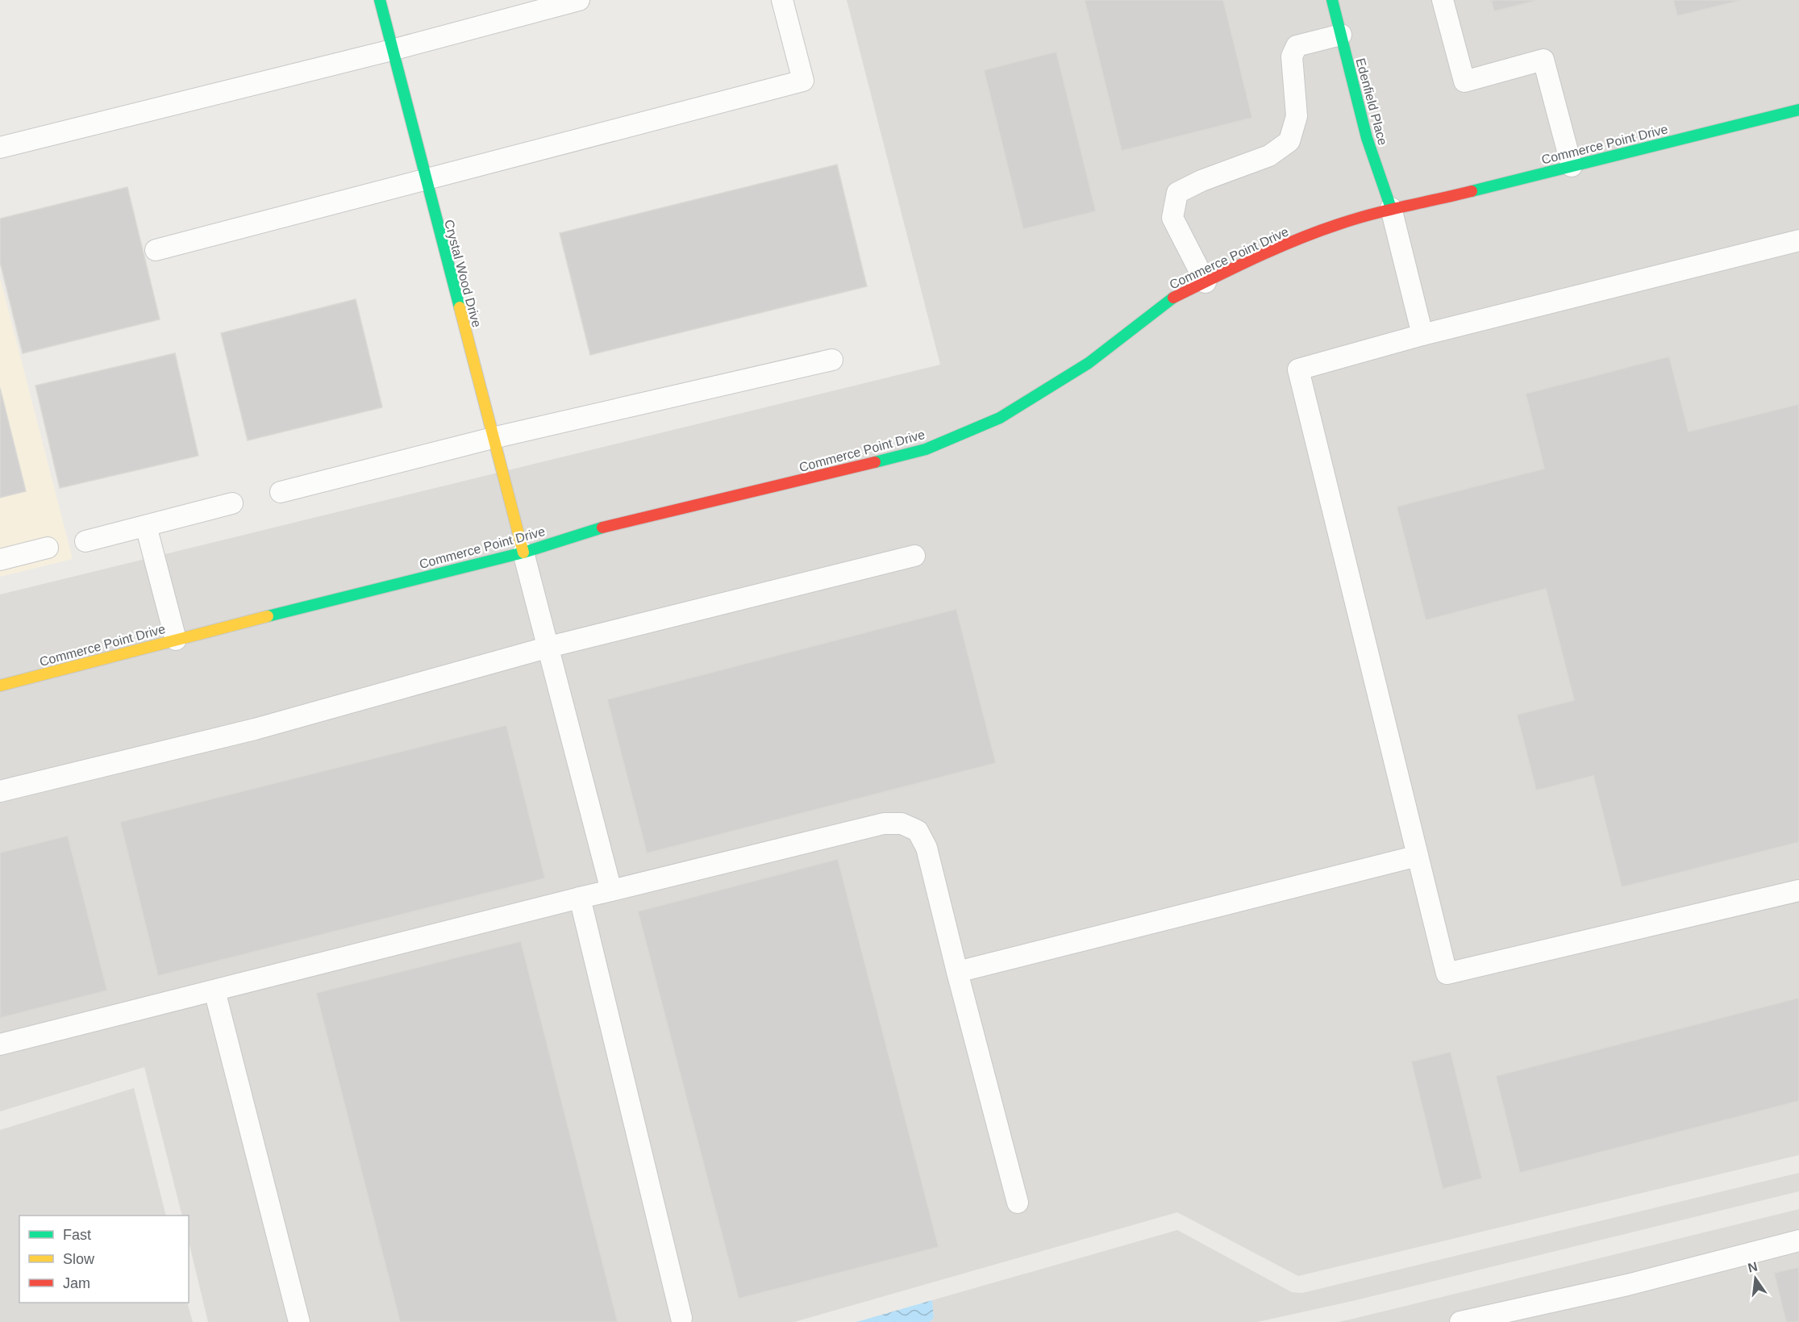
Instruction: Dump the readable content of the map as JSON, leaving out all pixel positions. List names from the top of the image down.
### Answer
{
  "streets": {
    "street": ["Edenfield Place", "Commerce Point Drive", "Crystal Wood Drive"]
  },
  "crossings": [
    ["Edenfield Place", "Commerce Point Drive"],
    ["Commerce Point Drive", "Crystal Wood Drive"]
  ],
  "legend": ["Fast", "Slow", "Jam"],
  "north": "top"
}
